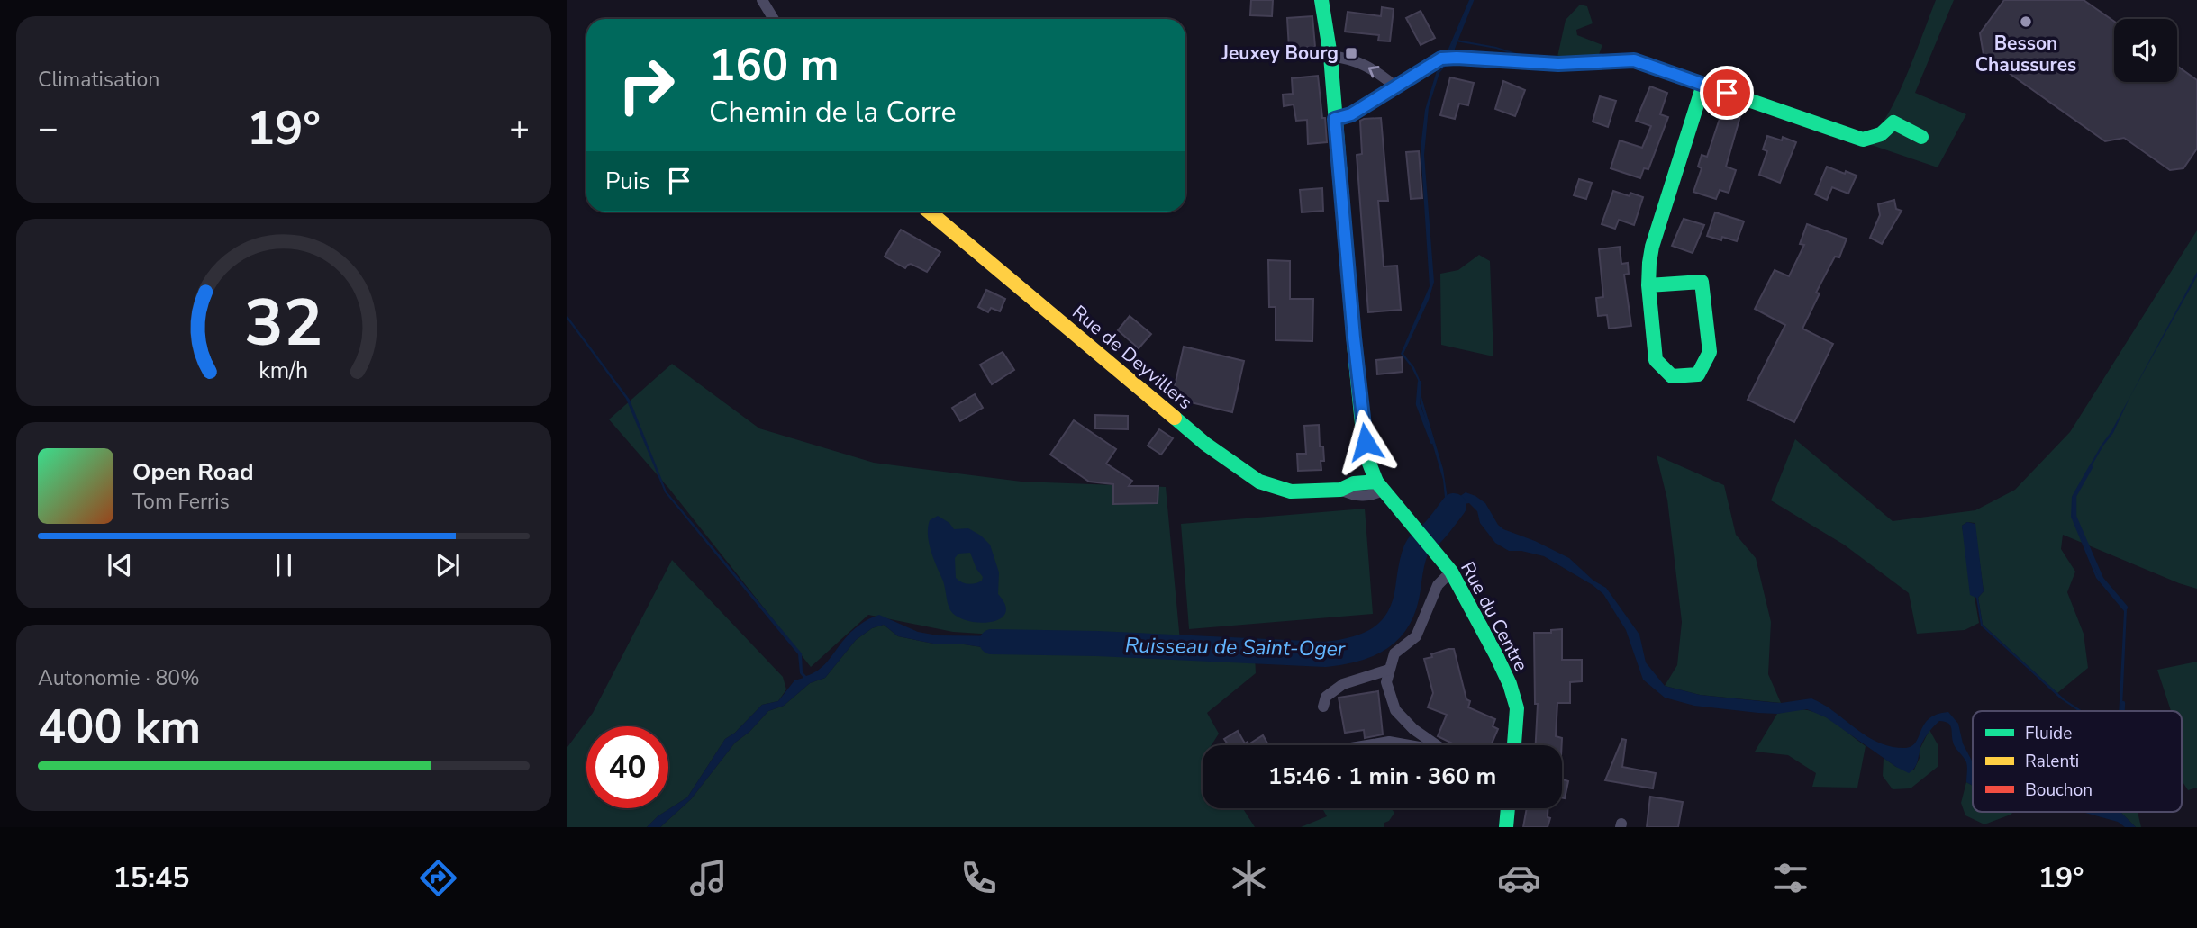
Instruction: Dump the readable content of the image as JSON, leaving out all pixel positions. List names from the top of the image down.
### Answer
{
  "streets": {
    "street": ["Rue de Deyvillers", "Rue du Centre"]
  },
  "crossings": [
    ["Rue de Deyvillers", "Rue du Centre"]
  ],
  "water": ["Ruisseau de Saint-Oger"],
  "places": {
    "other": ["Besson Chaussures"],
    "transit": ["Jeuxey Bourg"]
  },
  "legend": ["Fluide", "Ralenti", "Bouchon"],
  "page": {
    "tile": [
      "Climatisation",
      ["Autonomie · 80%", "400 km"]
    ],
    "turn": ["160 m", "Chemin de la Corre"],
    "heat": ["−", "19°", "+"],
    "then": "Puis",
    "song": ["Open Road", "Tom Ferris"],
    "limit": "40",
    "trip": "15:46 · 1 min · 360 m",
    "tabs": ["15:45", "19°"],
    "gauge": ["32", "km/h"]
  }
}
